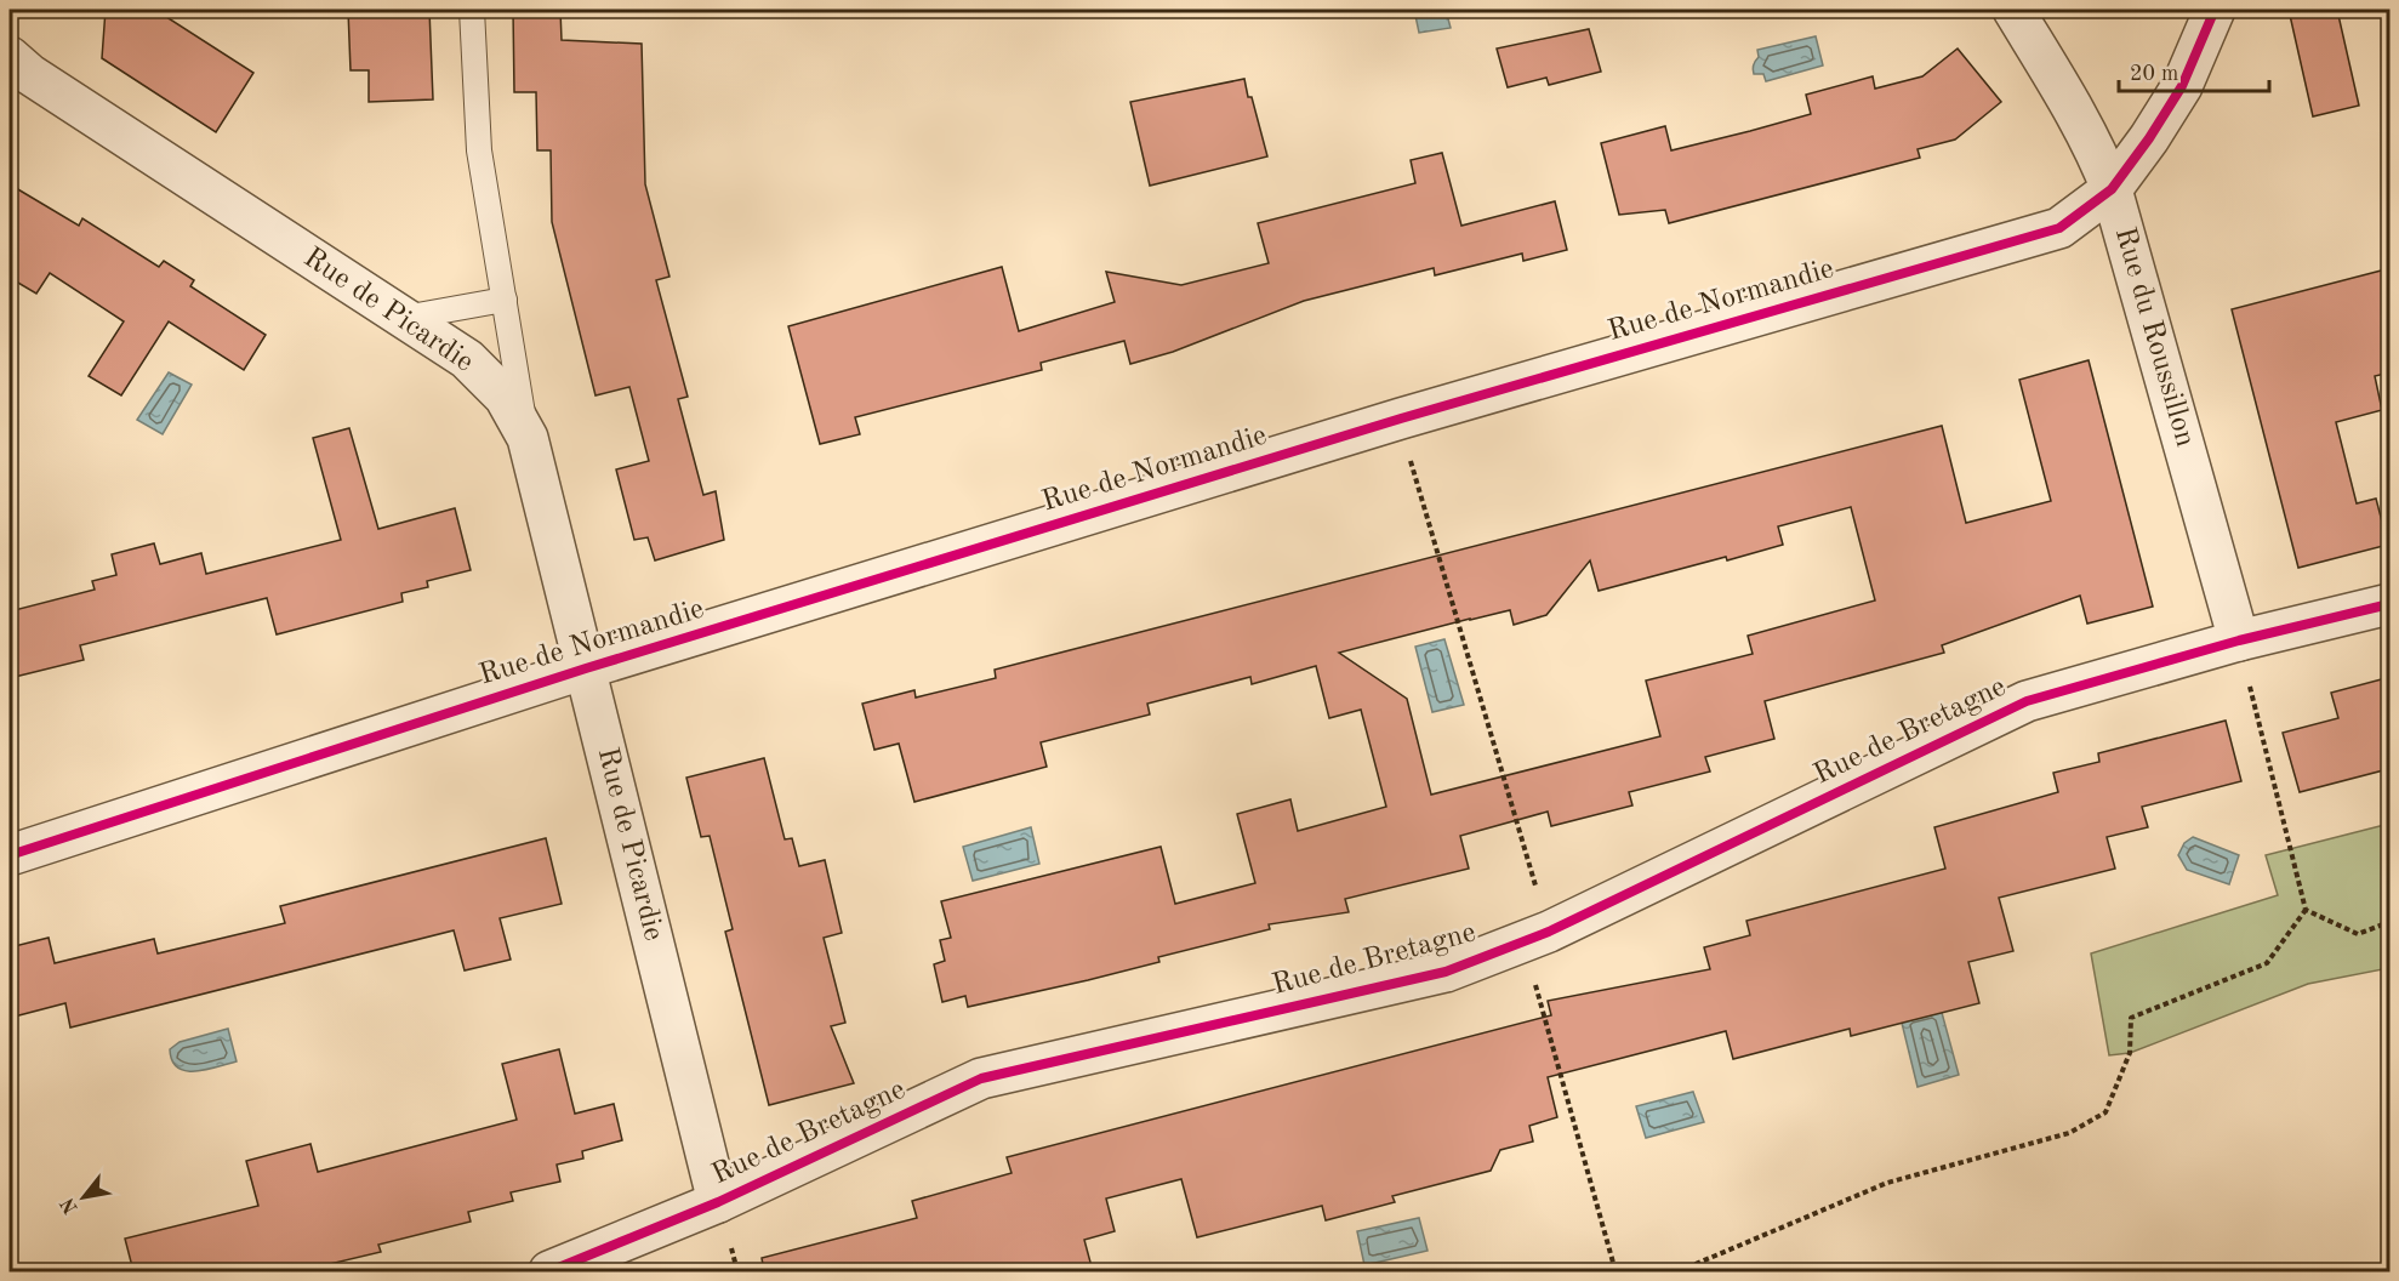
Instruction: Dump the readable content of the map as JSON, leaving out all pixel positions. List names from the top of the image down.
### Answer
{
  "streets": {
    "street": [
      "Rue de Normandie",
      "Rue de Picardie",
      "Rue du Roussillon",
      "Rue de Bretagne"
    ]
  },
  "crossings": [
    ["Rue de Normandie", "Rue de Picardie"],
    ["Rue de Normandie", "Rue du Roussillon"],
    ["Rue de Picardie", "Rue de Bretagne"],
    ["Rue du Roussillon", "Rue de Bretagne"]
  ],
  "scale_bar": "20 m",
  "north": "bottom left"
}
